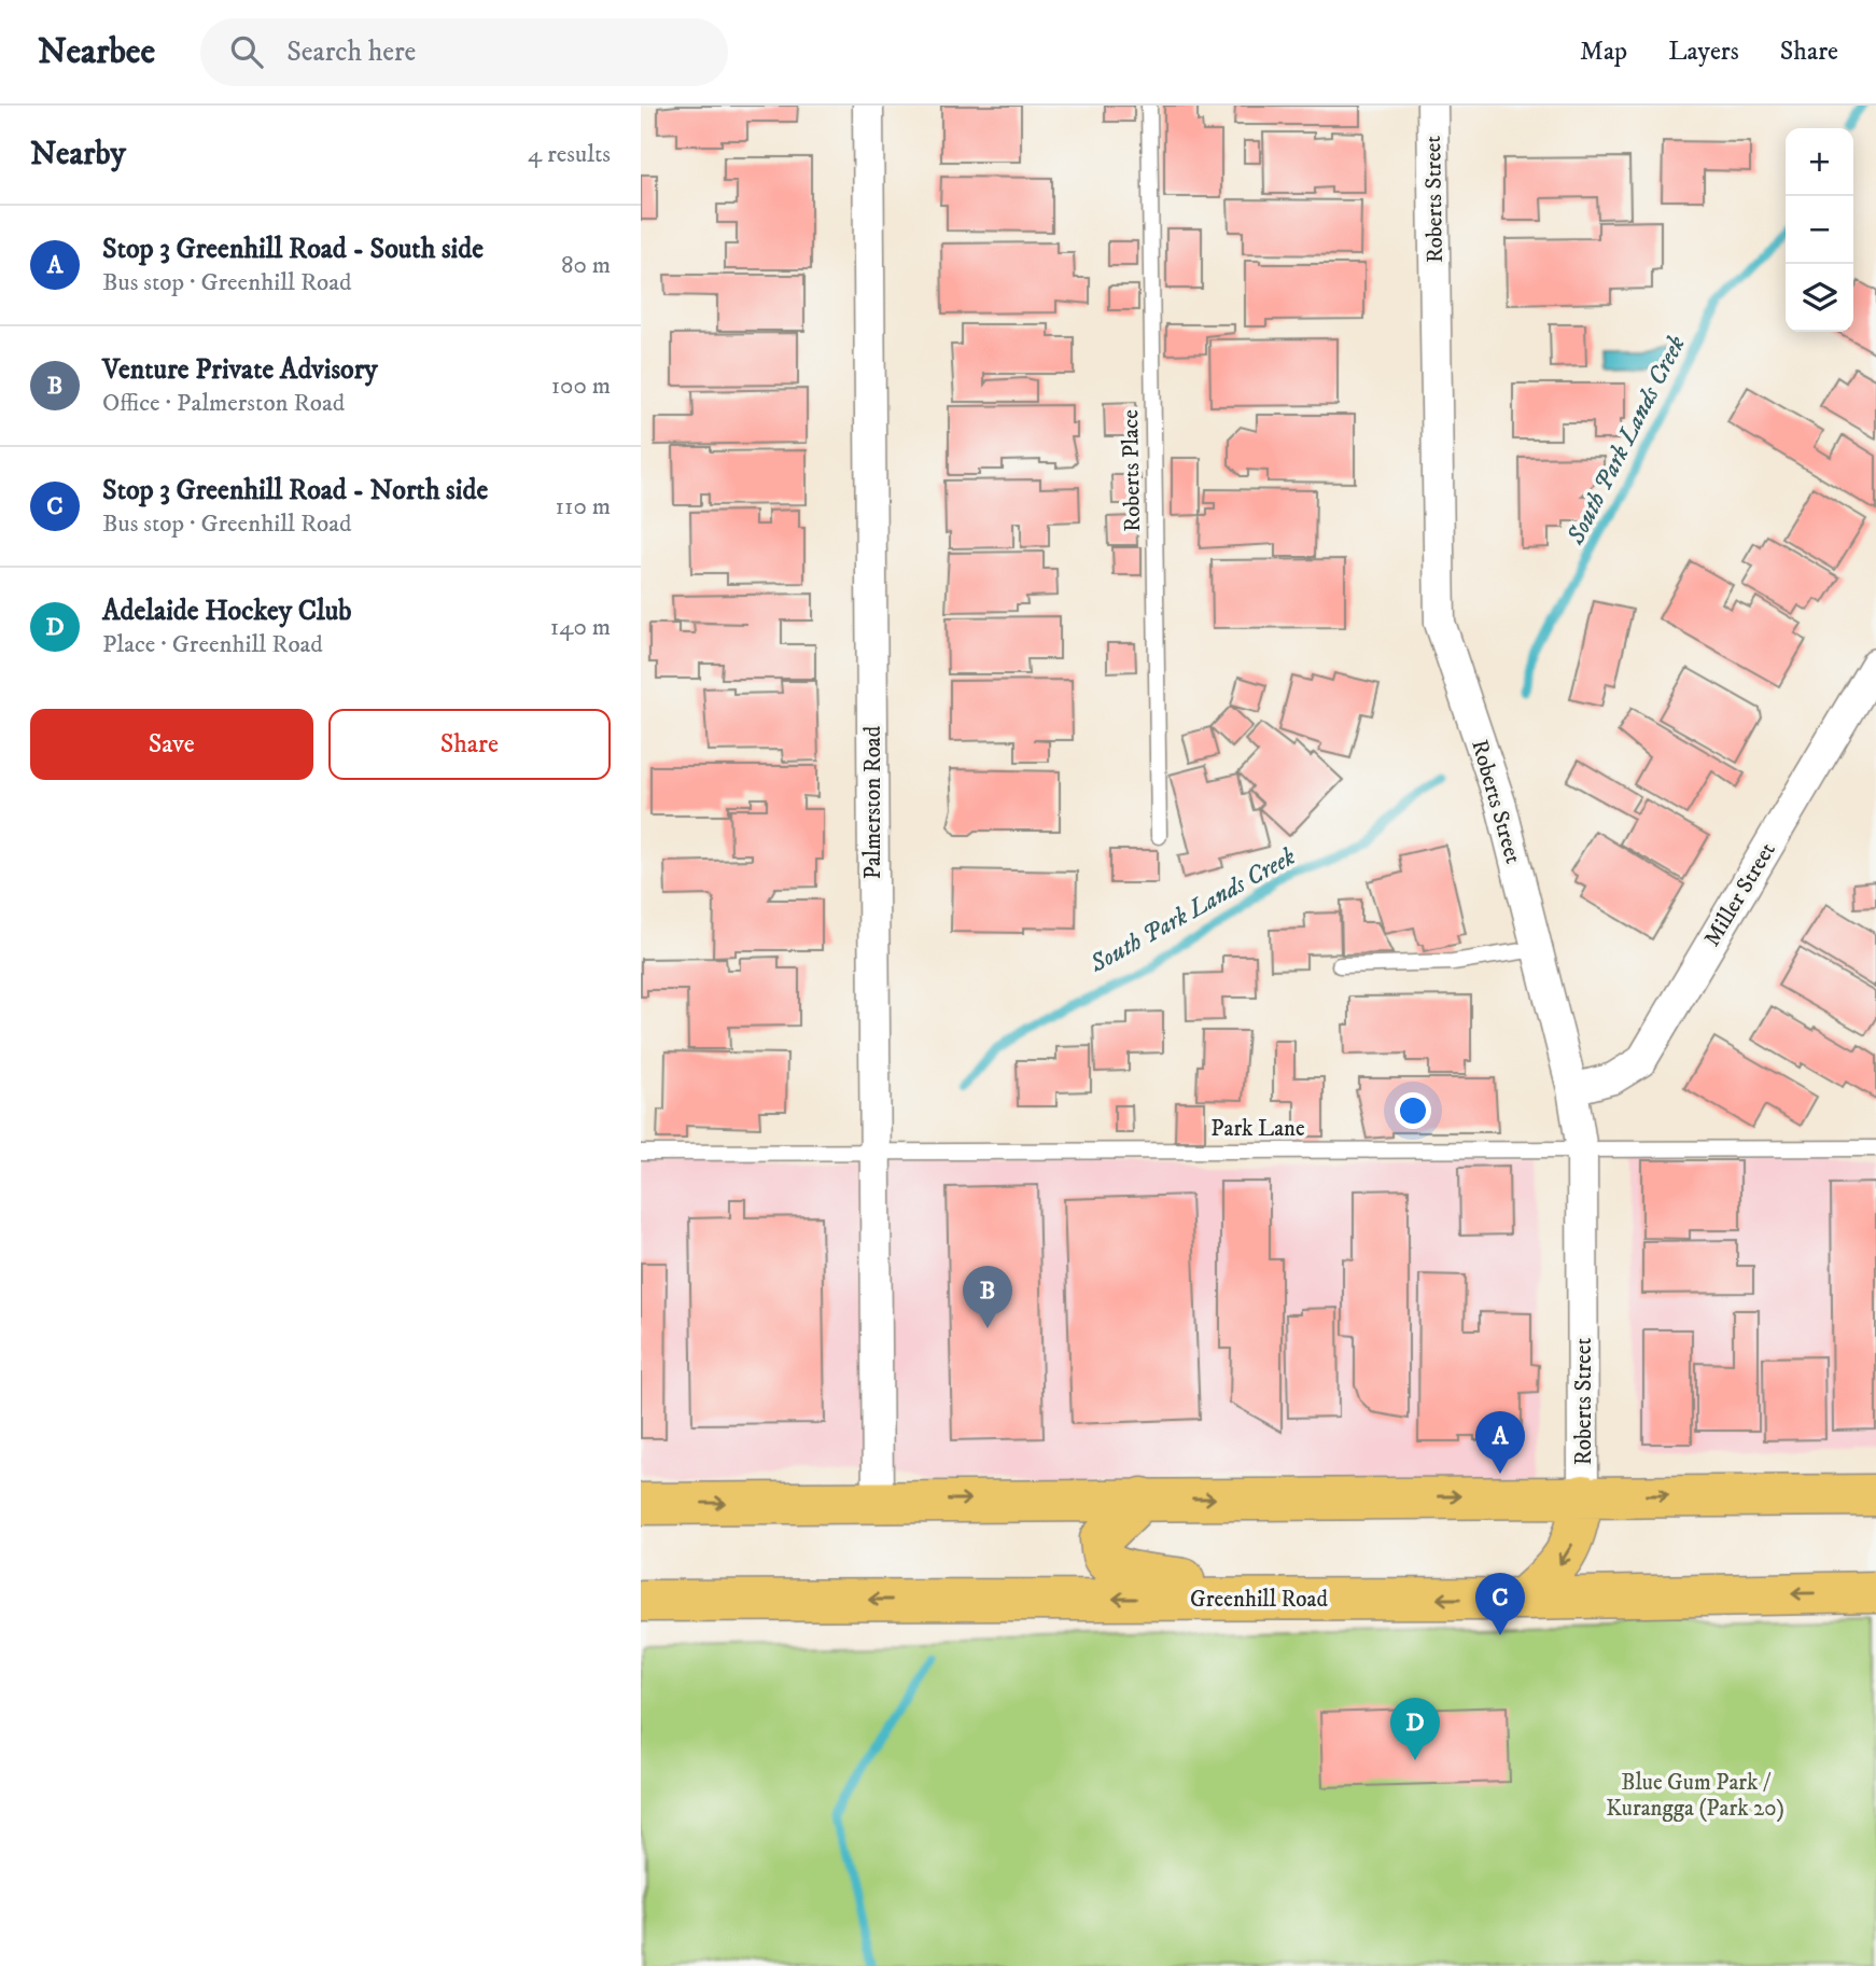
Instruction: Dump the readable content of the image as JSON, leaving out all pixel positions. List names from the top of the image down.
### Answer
{
  "streets": {
    "highway": ["Greenhill Road"],
    "street": ["Roberts Street", "Palmerston Road", "Miller Street"],
    "lane": ["Roberts Place", "Park Lane"]
  },
  "crossings": [
    ["Roberts Street", "Miller Street"],
    ["Roberts Street", "Park Lane"],
    ["Palmerston Road", "Park Lane"]
  ],
  "water": ["South Park Lands Creek"],
  "parks": ["Blue Gum Park / Kurangga (Park 20)"],
  "page": {
    "header": "Nearbee",
    "search": "Search here",
    "nav": ["Map", "Layers", "Share"],
    "heading": ["Nearby", "4 results"],
    "map_buttons": ["+", "−"],
    "list": [
      {
        "mark": "A",
        "name": "Stop 3 Greenhill Road - South side",
        "note": "Bus stop · Greenhill Road",
        "value": "80 m"
      },
      {
        "mark": "B",
        "name": "Venture Private Advisory",
        "note": "Office · Palmerston Road",
        "value": "100 m"
      },
      {
        "mark": "C",
        "name": "Stop 3 Greenhill Road - North side",
        "note": "Bus stop · Greenhill Road",
        "value": "110 m"
      },
      {
        "mark": "D",
        "name": "Adelaide Hockey Club",
        "note": "Place · Greenhill Road",
        "value": "140 m"
      }
    ],
    "buttons": ["Save", "Share"],
    "pins": [
      "B",
      "A",
      "C",
      "D"
    ]
  }
}
